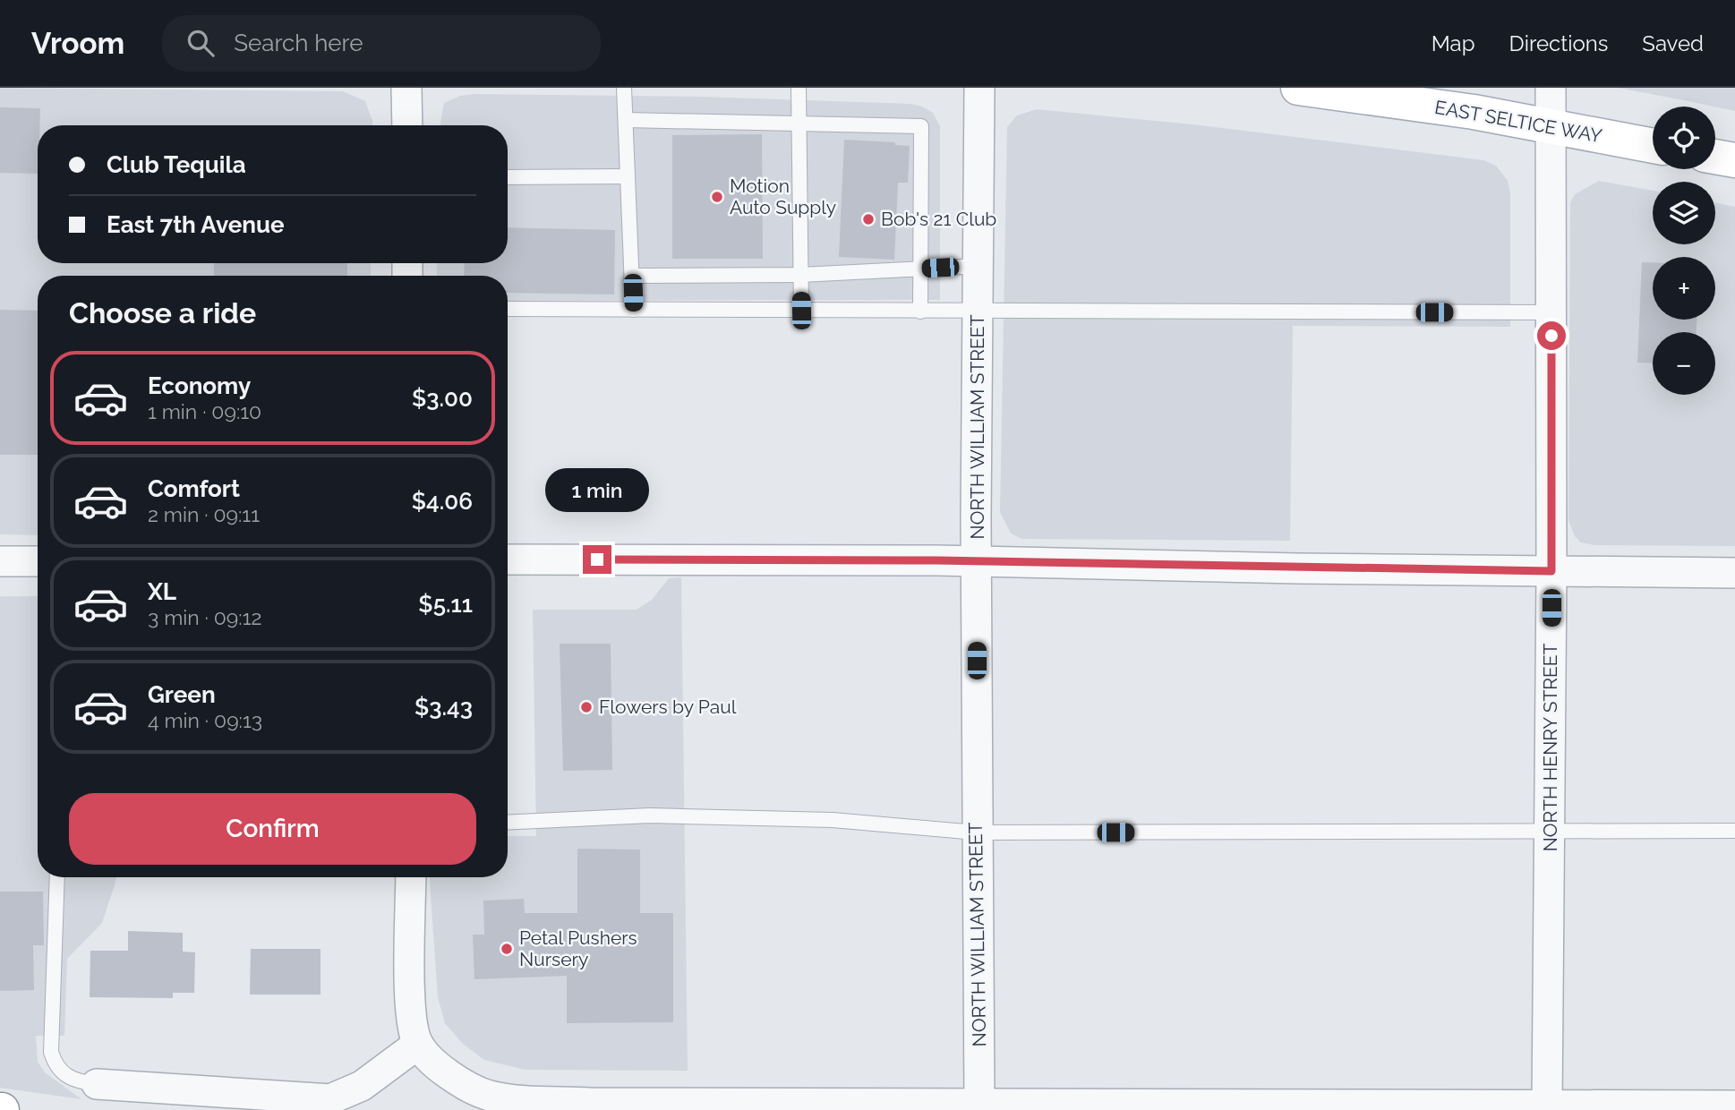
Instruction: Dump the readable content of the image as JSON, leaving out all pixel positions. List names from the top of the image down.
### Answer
{
  "streets": {
    "main road": ["EAST SELTICE WAY"],
    "street": ["NORTH WILLIAM STREET", "NORTH HENRY STREET"]
  },
  "crossings": [
    ["EAST SELTICE WAY", "NORTH HENRY STREET"]
  ],
  "places": [
    "Motion Auto Supply",
    "Bob's 21 Club",
    "Flowers by Paul",
    "Petal Pushers Nursery"
  ],
  "page": {
    "header": "Vroom",
    "search": "Search here",
    "nav": ["Map", "Directions", "Saved"],
    "map_buttons": ["+", "−"],
    "banner": ["Club Tequila", "East 7th Avenue"],
    "heading": "Choose a ride",
    "list": [
      {
        "name": "Economy",
        "note": "1 min · 09:10",
        "value": "$3.00"
      },
      {
        "name": "Comfort",
        "note": "2 min · 09:11",
        "value": "$4.06"
      },
      {
        "name": "XL",
        "note": "3 min · 09:12",
        "value": "$5.11"
      },
      {
        "name": "Green",
        "note": "4 min · 09:13",
        "value": "$3.43"
      }
    ],
    "bubble": "1 min",
    "buttons": "Confirm"
  }
}
